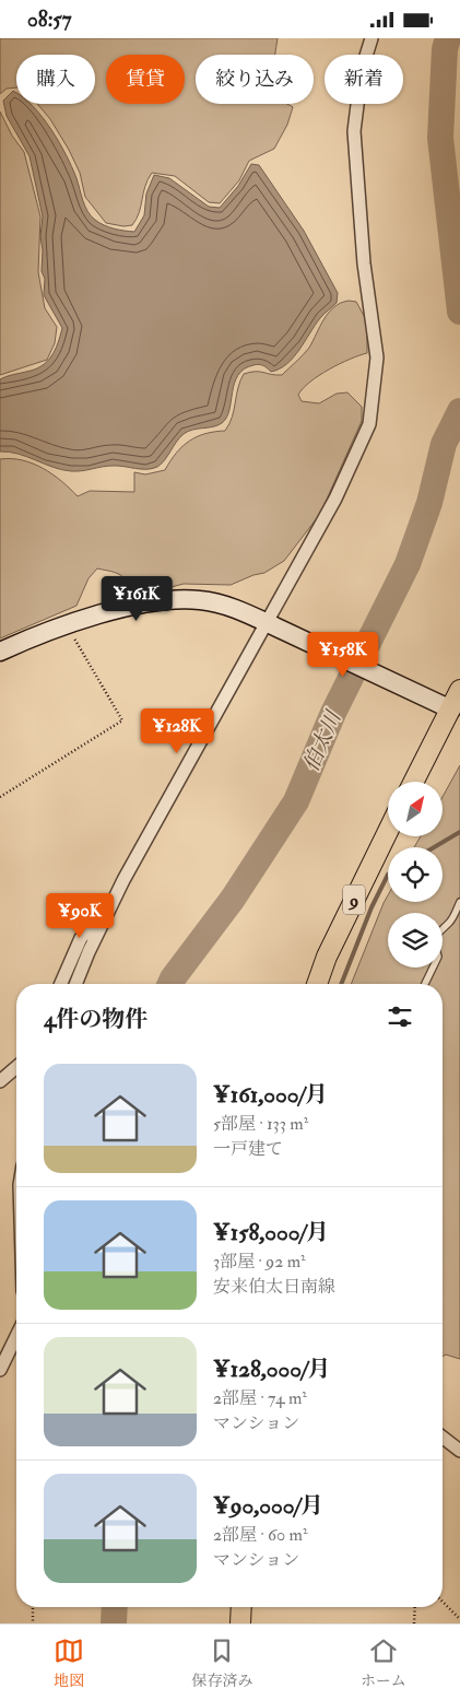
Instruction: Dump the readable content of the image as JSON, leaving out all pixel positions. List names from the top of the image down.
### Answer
{
  "streets": {
    "main road": ["9"]
  },
  "water": ["伯太川"],
  "north": "top right",
  "page": {
    "status": "08:57",
    "chip": [
      "購入",
      "賃貸",
      "絞り込み",
      "新着"
    ],
    "price": [
      "¥161K",
      "¥158K",
      "¥128K",
      "¥90K"
    ],
    "heading": "4件の物件",
    "list": [
      {
        "name": "¥161,000/月",
        "note": "5部屋 · 133 m² · 一戸建て"
      },
      {
        "name": "¥158,000/月",
        "note": "3部屋 · 92 m² · 安来伯太日南線"
      },
      {
        "name": "¥128,000/月",
        "note": "2部屋 · 74 m² · マンション"
      },
      {
        "name": "¥90,000/月",
        "note": "2部屋 · 60 m² · マンション"
      }
    ],
    "tabs": ["地図", "保存済み", "ホーム"]
  }
}
